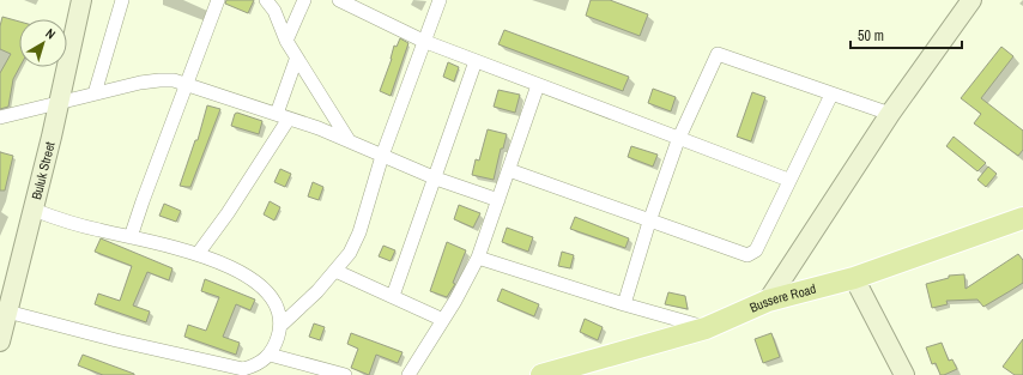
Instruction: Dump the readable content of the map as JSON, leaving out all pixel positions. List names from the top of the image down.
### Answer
{
  "streets": {
    "main road": ["Bussere Road"],
    "street": ["Buluk Street"]
  },
  "scale_bar": "50 m",
  "north": "top right"
}
